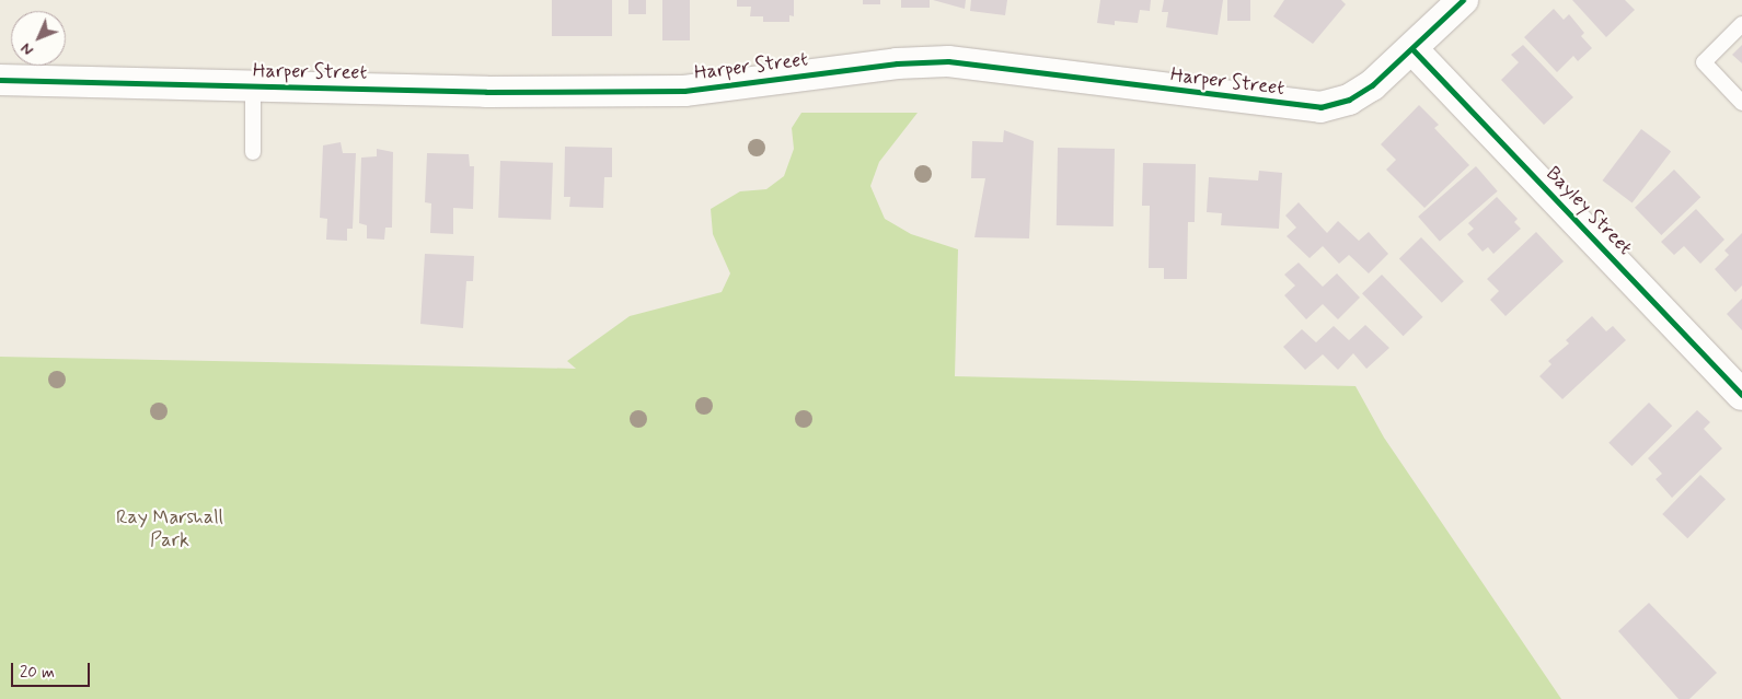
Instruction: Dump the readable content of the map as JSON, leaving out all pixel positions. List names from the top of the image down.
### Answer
{
  "streets": {
    "street": ["Harper Street", "Bayley Street"]
  },
  "crossings": [
    ["Harper Street", "Bayley Street"]
  ],
  "parks": ["Ray Marshall Park"],
  "scale_bar": "20 m",
  "north": "bottom left"
}
